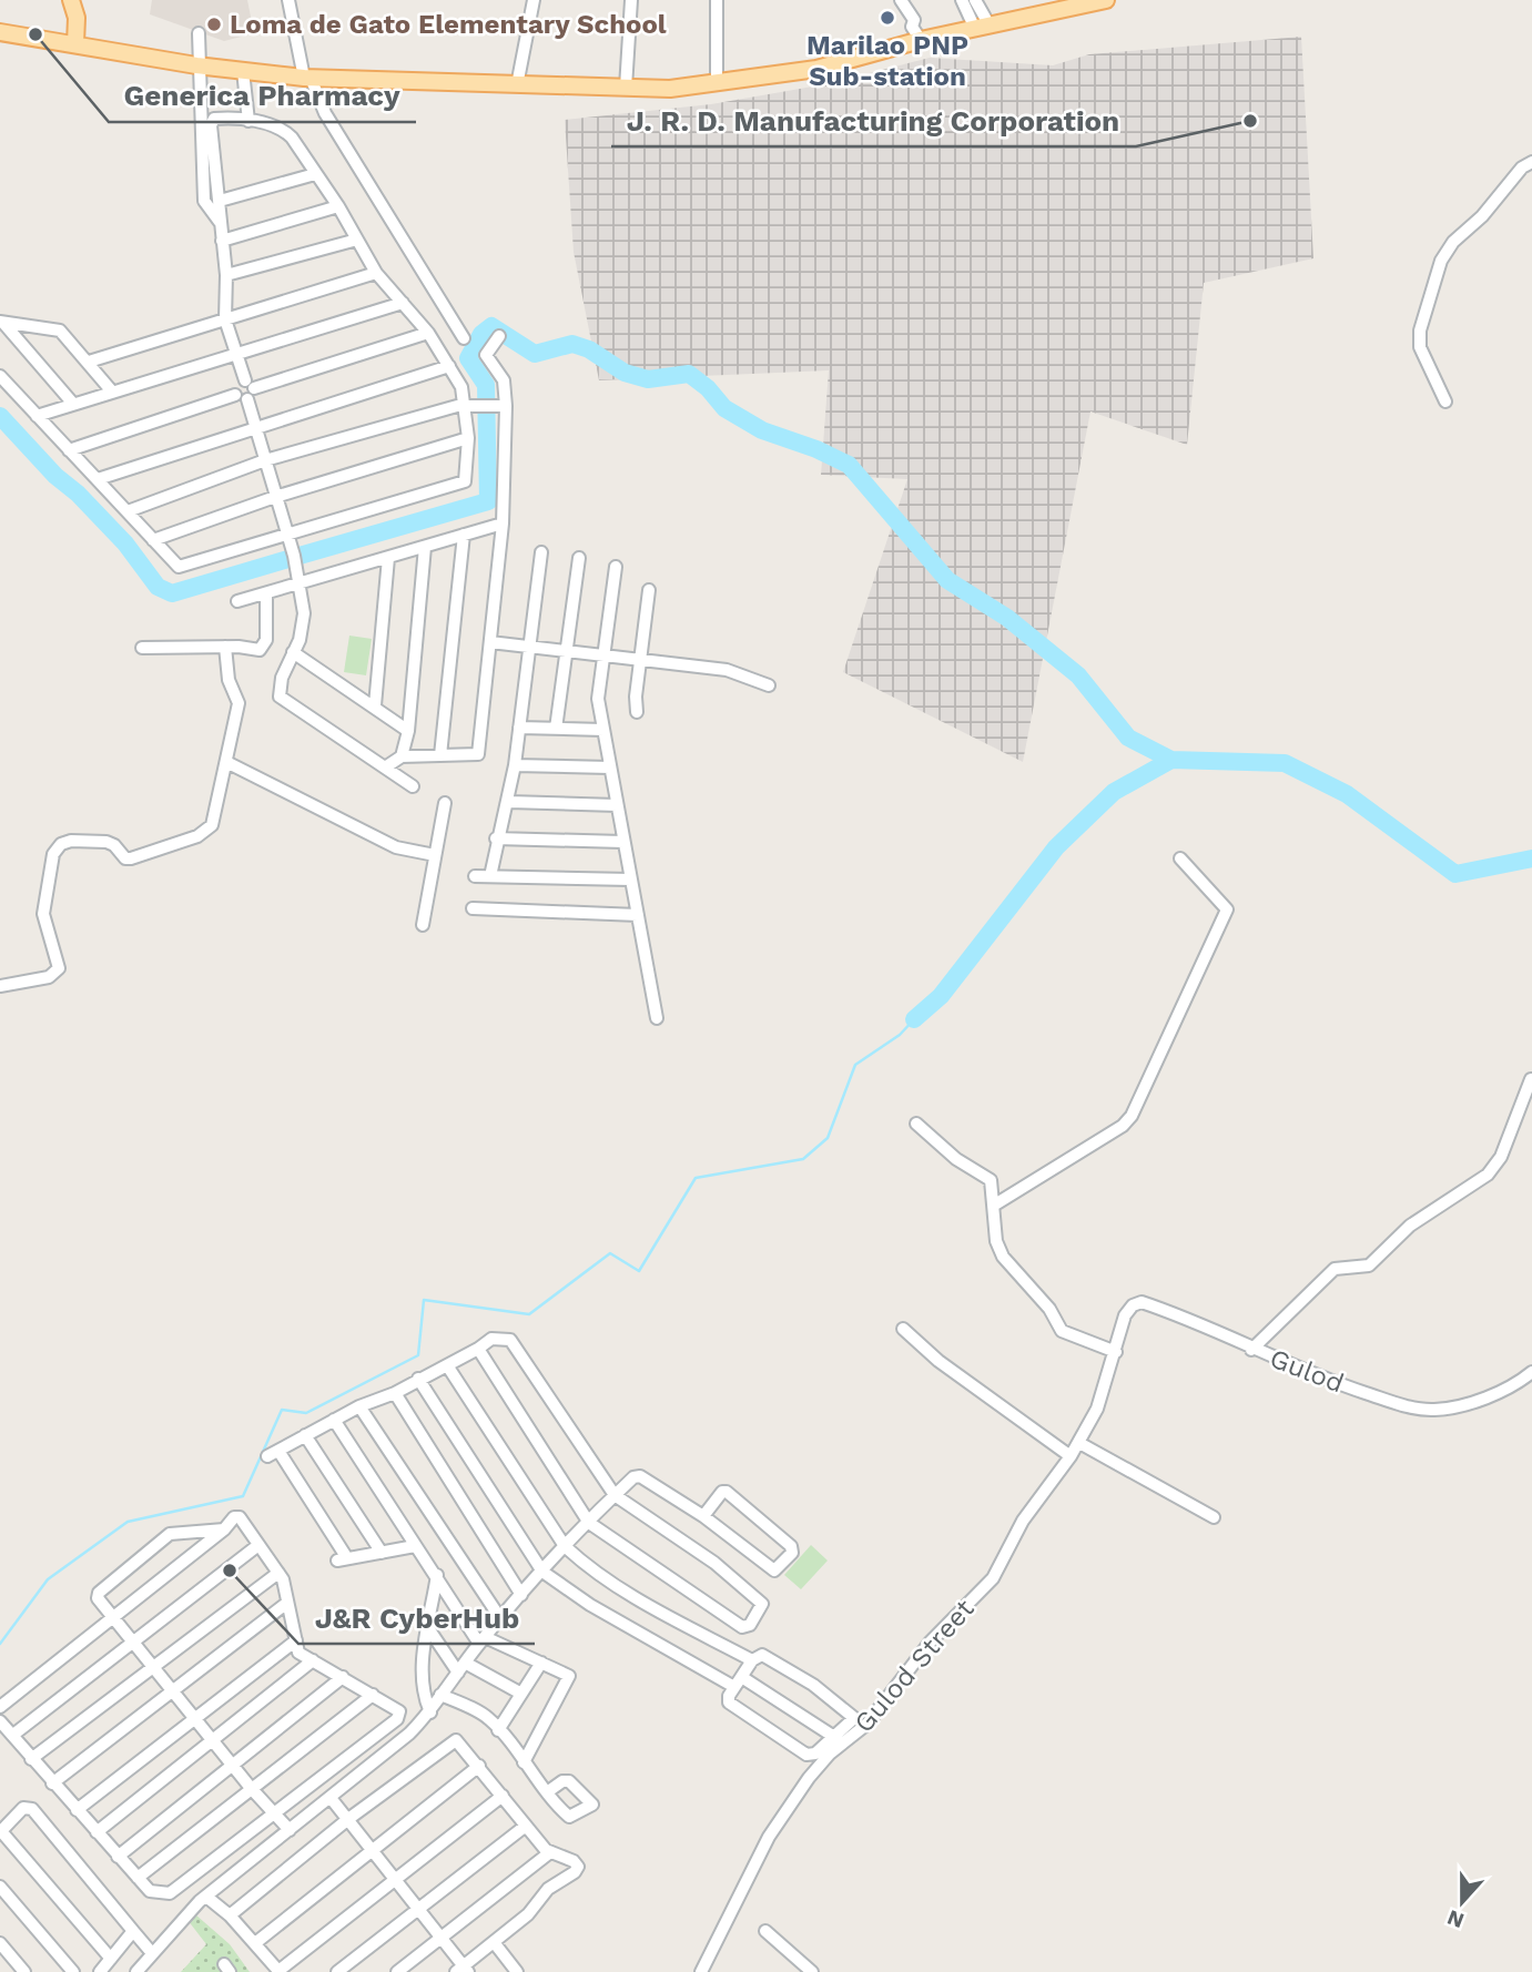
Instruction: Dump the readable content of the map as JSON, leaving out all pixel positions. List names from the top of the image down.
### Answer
{
  "streets": {
    "street": ["Gulod", "Gulod Street"]
  },
  "crossings": [
    ["Gulod", "Gulod Street"]
  ],
  "places": [
    "Marilao PNP Sub-station",
    "Loma de Gato Elementary School",
    "Generica Pharmacy",
    "J. R. D. Manufacturing Corporation",
    "J&R CyberHub"
  ],
  "north": "bottom"
}
